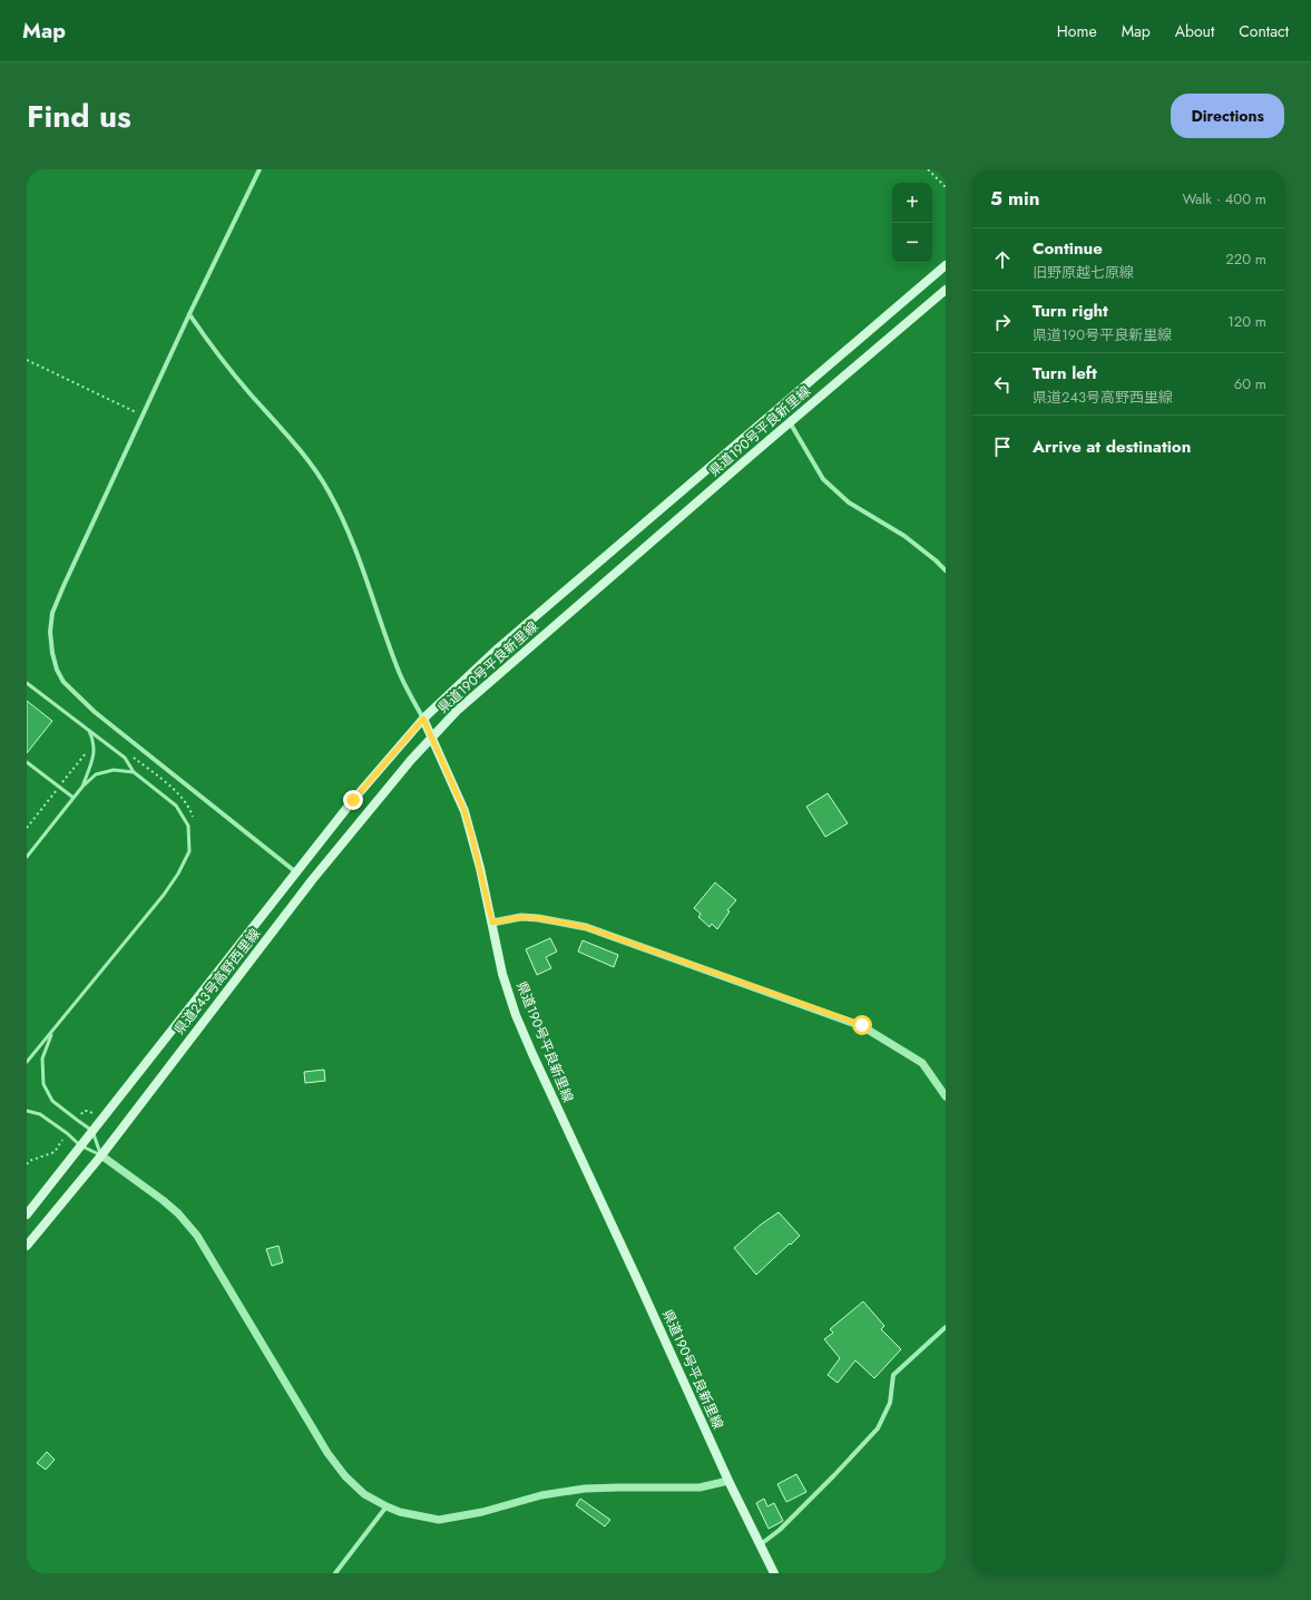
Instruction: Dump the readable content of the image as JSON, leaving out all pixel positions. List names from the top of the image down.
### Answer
{
  "streets": {
    "main road": ["県道190号平良新里線", "県道243号高野西里線"]
  },
  "crossings": [
    ["県道190号平良新里線", "県道243号高野西里線"]
  ],
  "page": {
    "header": "Map",
    "nav": [
      "Home",
      "Map",
      "About",
      "Contact"
    ],
    "title": "Find us",
    "buttons": "Directions",
    "heading": ["5 min", "Walk · 400 m"],
    "map_buttons": ["+", "−"],
    "list": [
      ["Continue", "旧野原越七原線", "220 m"],
      ["Turn right", "県道190号平良新里線", "120 m"],
      ["Turn left", "県道243号高野西里線", "60 m"],
      "Arrive at destination"
    ]
  }
}
